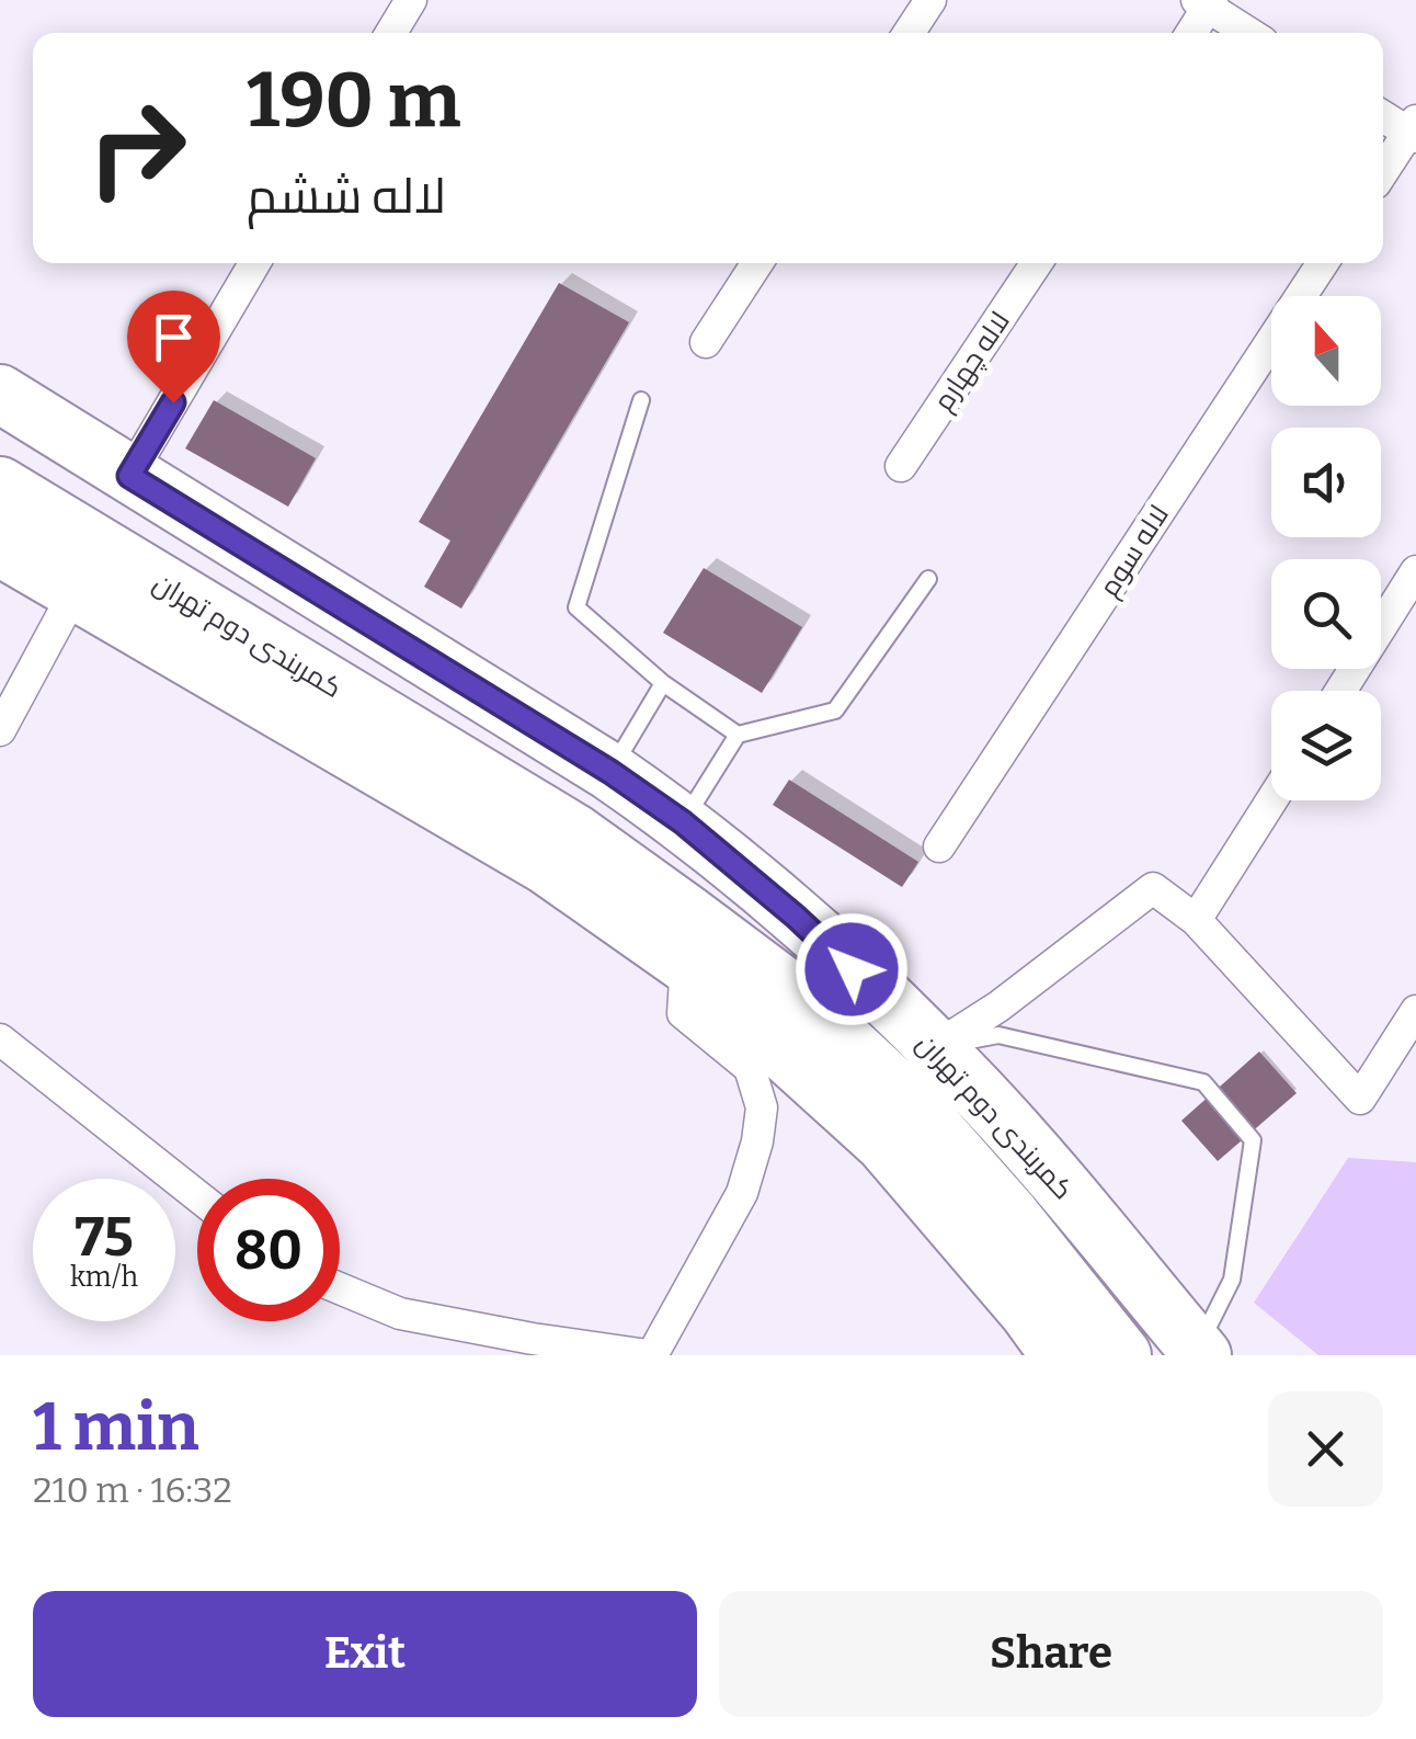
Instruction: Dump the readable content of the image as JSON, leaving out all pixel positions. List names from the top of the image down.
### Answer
{
  "streets": {
    "highway": ["کمربندی دوم تهران"],
    "street": ["لاله چهارم", "لاله سوم"]
  },
  "north": "top",
  "page": {
    "turn": ["190 m", "لاله ششم"],
    "speed": "75 km/h",
    "limit": "80",
    "heading": ["1 min", "210 m · 16:32"],
    "buttons": ["Exit", "Share"]
  }
}
